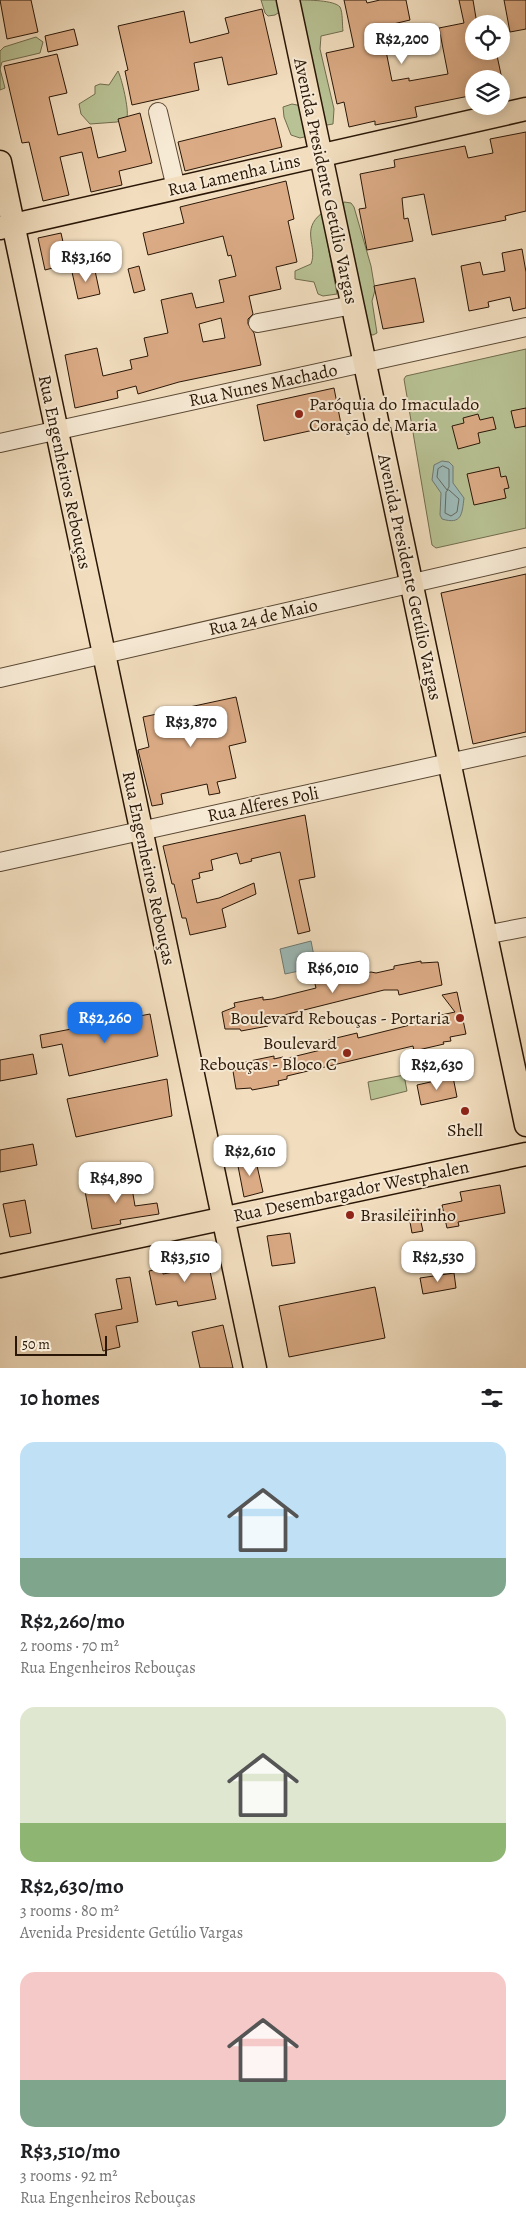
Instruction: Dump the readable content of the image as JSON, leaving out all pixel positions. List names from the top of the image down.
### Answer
{
  "streets": {
    "main road": [
      "Rua Lamenha Lins",
      "Avenida Presidente Getúlio Vargas",
      "Rua Engenheiros Rebouças",
      "Rua Desembargador Westphalen"
    ],
    "street": ["Rua Nunes Machado", "Rua 24 de Maio", "Rua Alferes Poli"]
  },
  "crossings": [
    ["Rua Lamenha Lins", "Avenida Presidente Getúlio Vargas"],
    ["Rua Lamenha Lins", "Rua Engenheiros Rebouças"],
    ["Avenida Presidente Getúlio Vargas", "Rua Nunes Machado"],
    ["Avenida Presidente Getúlio Vargas", "Rua 24 de Maio"],
    ["Avenida Presidente Getúlio Vargas", "Rua Alferes Poli"],
    ["Rua Nunes Machado", "Rua Engenheiros Rebouças"],
    ["Rua Engenheiros Rebouças", "Rua 24 de Maio"],
    ["Rua Engenheiros Rebouças", "Rua Alferes Poli"],
    ["Rua Engenheiros Rebouças", "Rua Desembargador Westphalen"]
  ],
  "places": [
    "Paróquia do Imaculado Coração de Maria",
    "Boulevard Rebouças - Portaria",
    "Boulevard Rebouças - Bloco C",
    "Shell",
    "Brasileirinho"
  ],
  "scale_bar": "50 m",
  "page": {
    "price": [
      "R$2,200",
      "R$3,160",
      "R$3,870",
      "R$6,010",
      "R$2,260",
      "R$2,630",
      "R$2,610",
      "R$4,890",
      "R$3,510",
      "R$2,530"
    ],
    "scale": "50 m",
    "heading": "10 homes",
    "list": [
      {
        "name": "R$2,260/mo",
        "note": "2 rooms · 70 m² · Rua Engenheiros Rebouças"
      },
      {
        "name": "R$2,630/mo",
        "note": "3 rooms · 80 m² · Avenida Presidente Getúlio Vargas"
      },
      {
        "name": "R$3,510/mo",
        "note": "3 rooms · 92 m² · Rua Engenheiros Rebouças"
      }
    ]
  }
}
